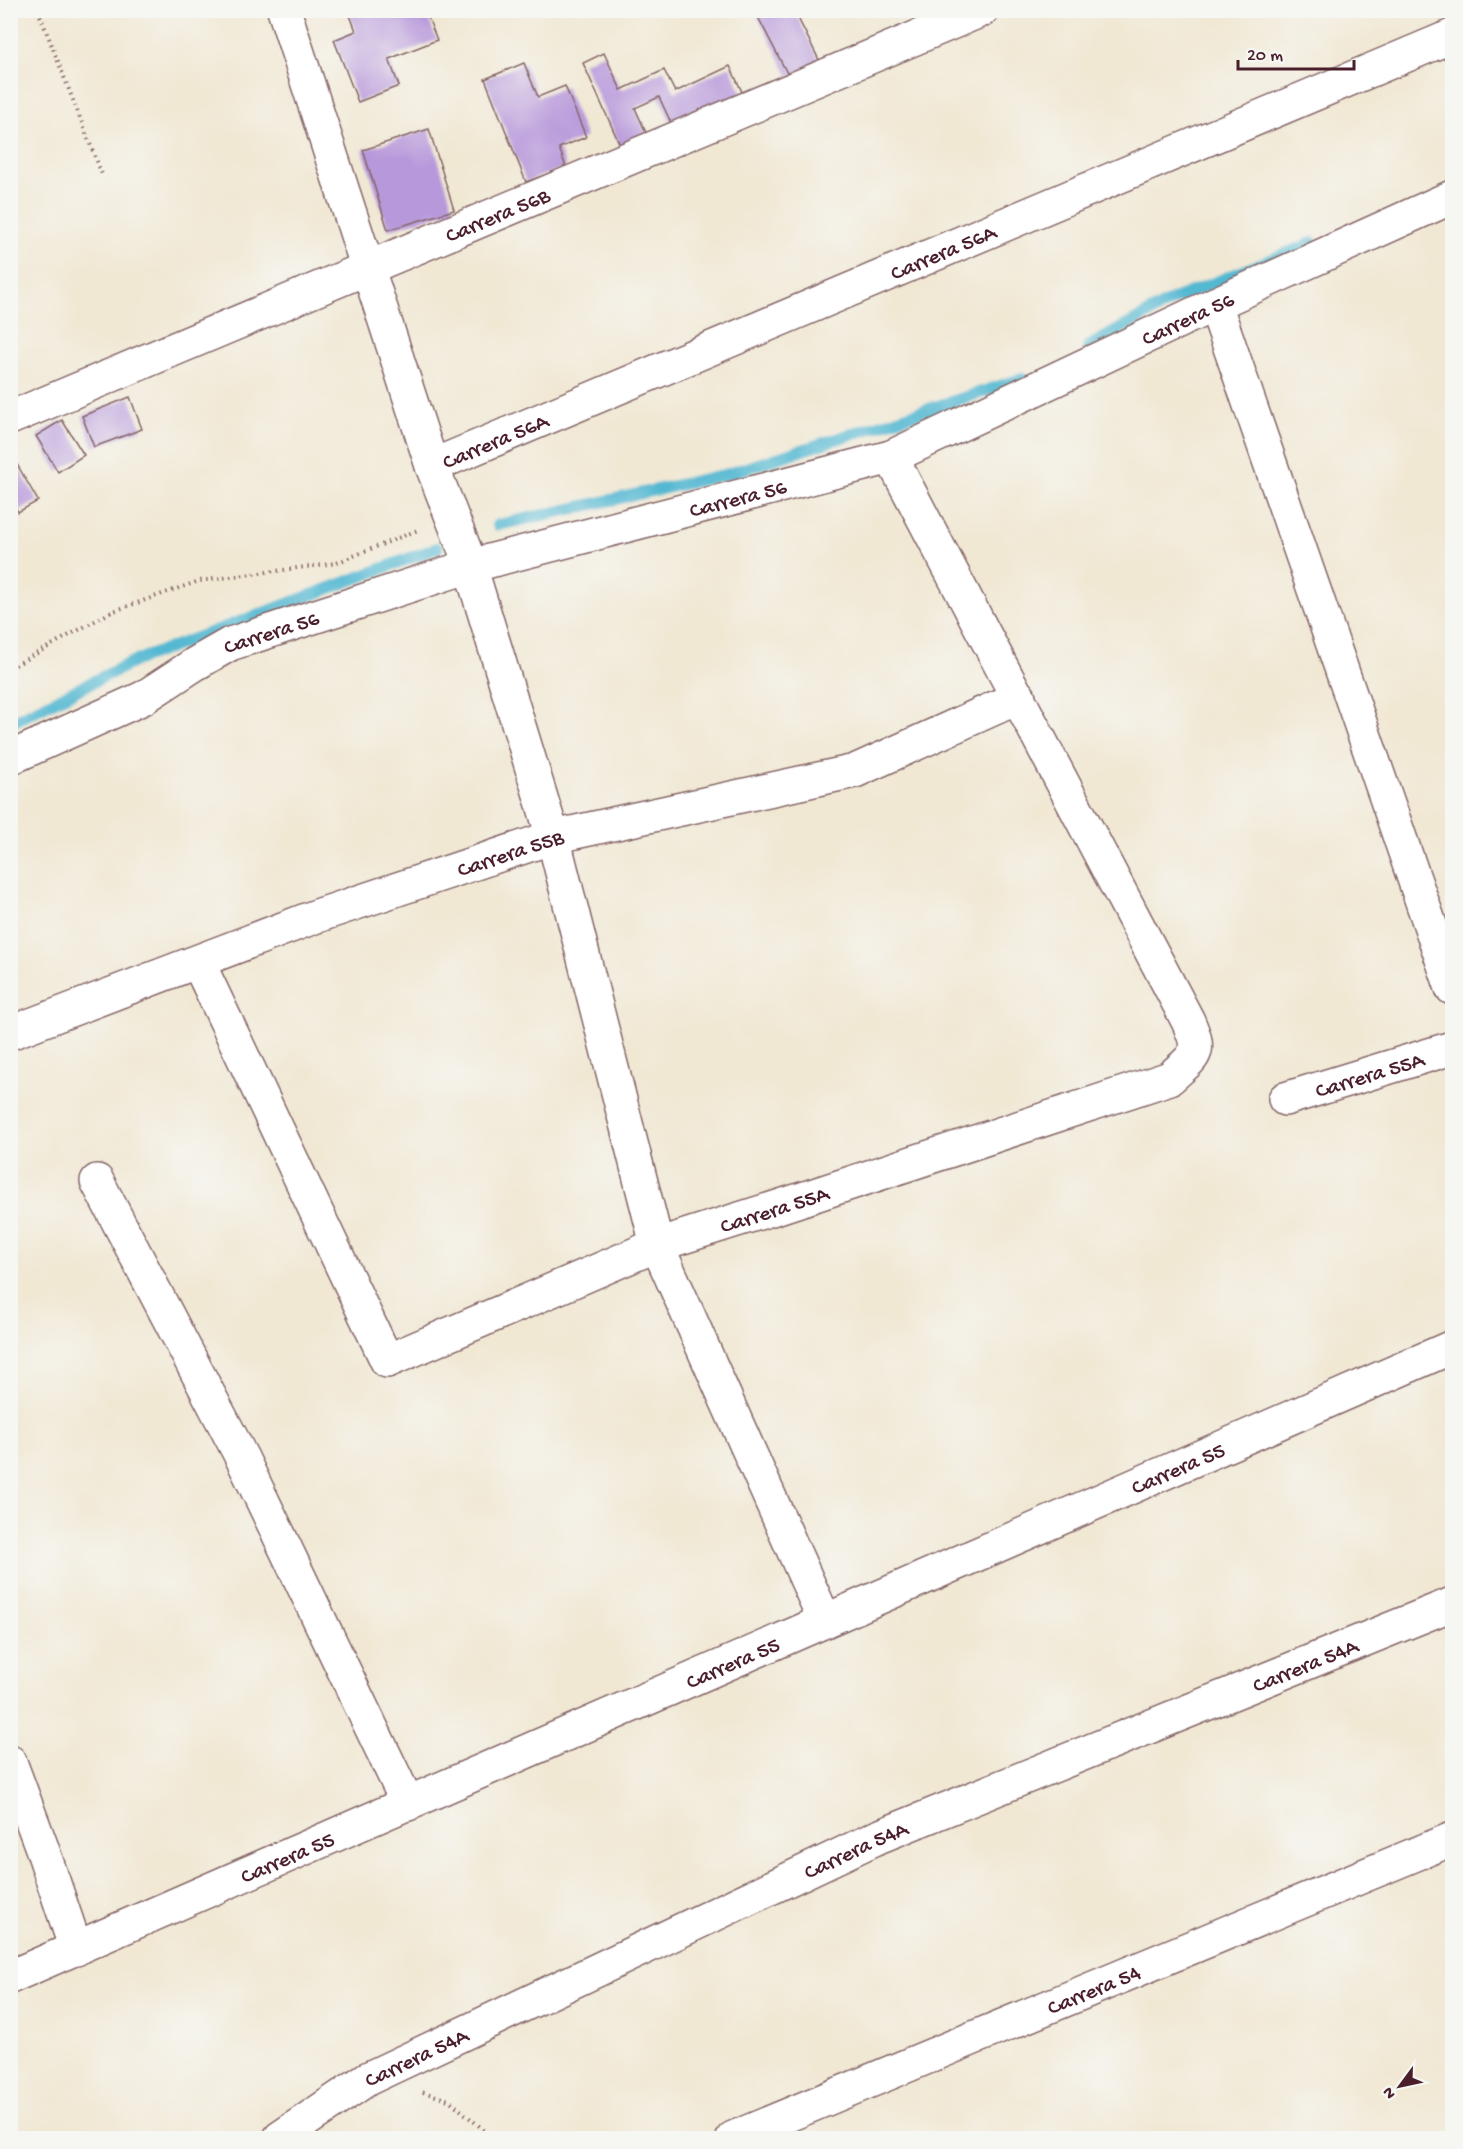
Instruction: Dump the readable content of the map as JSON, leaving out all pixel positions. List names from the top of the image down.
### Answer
{
  "streets": {
    "street": [
      "Carrera 56B",
      "Carrera 56A",
      "Carrera 56",
      "Carrera 55B",
      "Carrera 55A",
      "Carrera 55",
      "Carrera 54A",
      "Carrera 54"
    ]
  },
  "crossings": [
    ["Carrera 55B", "Carrera 55A"]
  ],
  "scale_bar": "20 m",
  "north": "bottom left"
}
